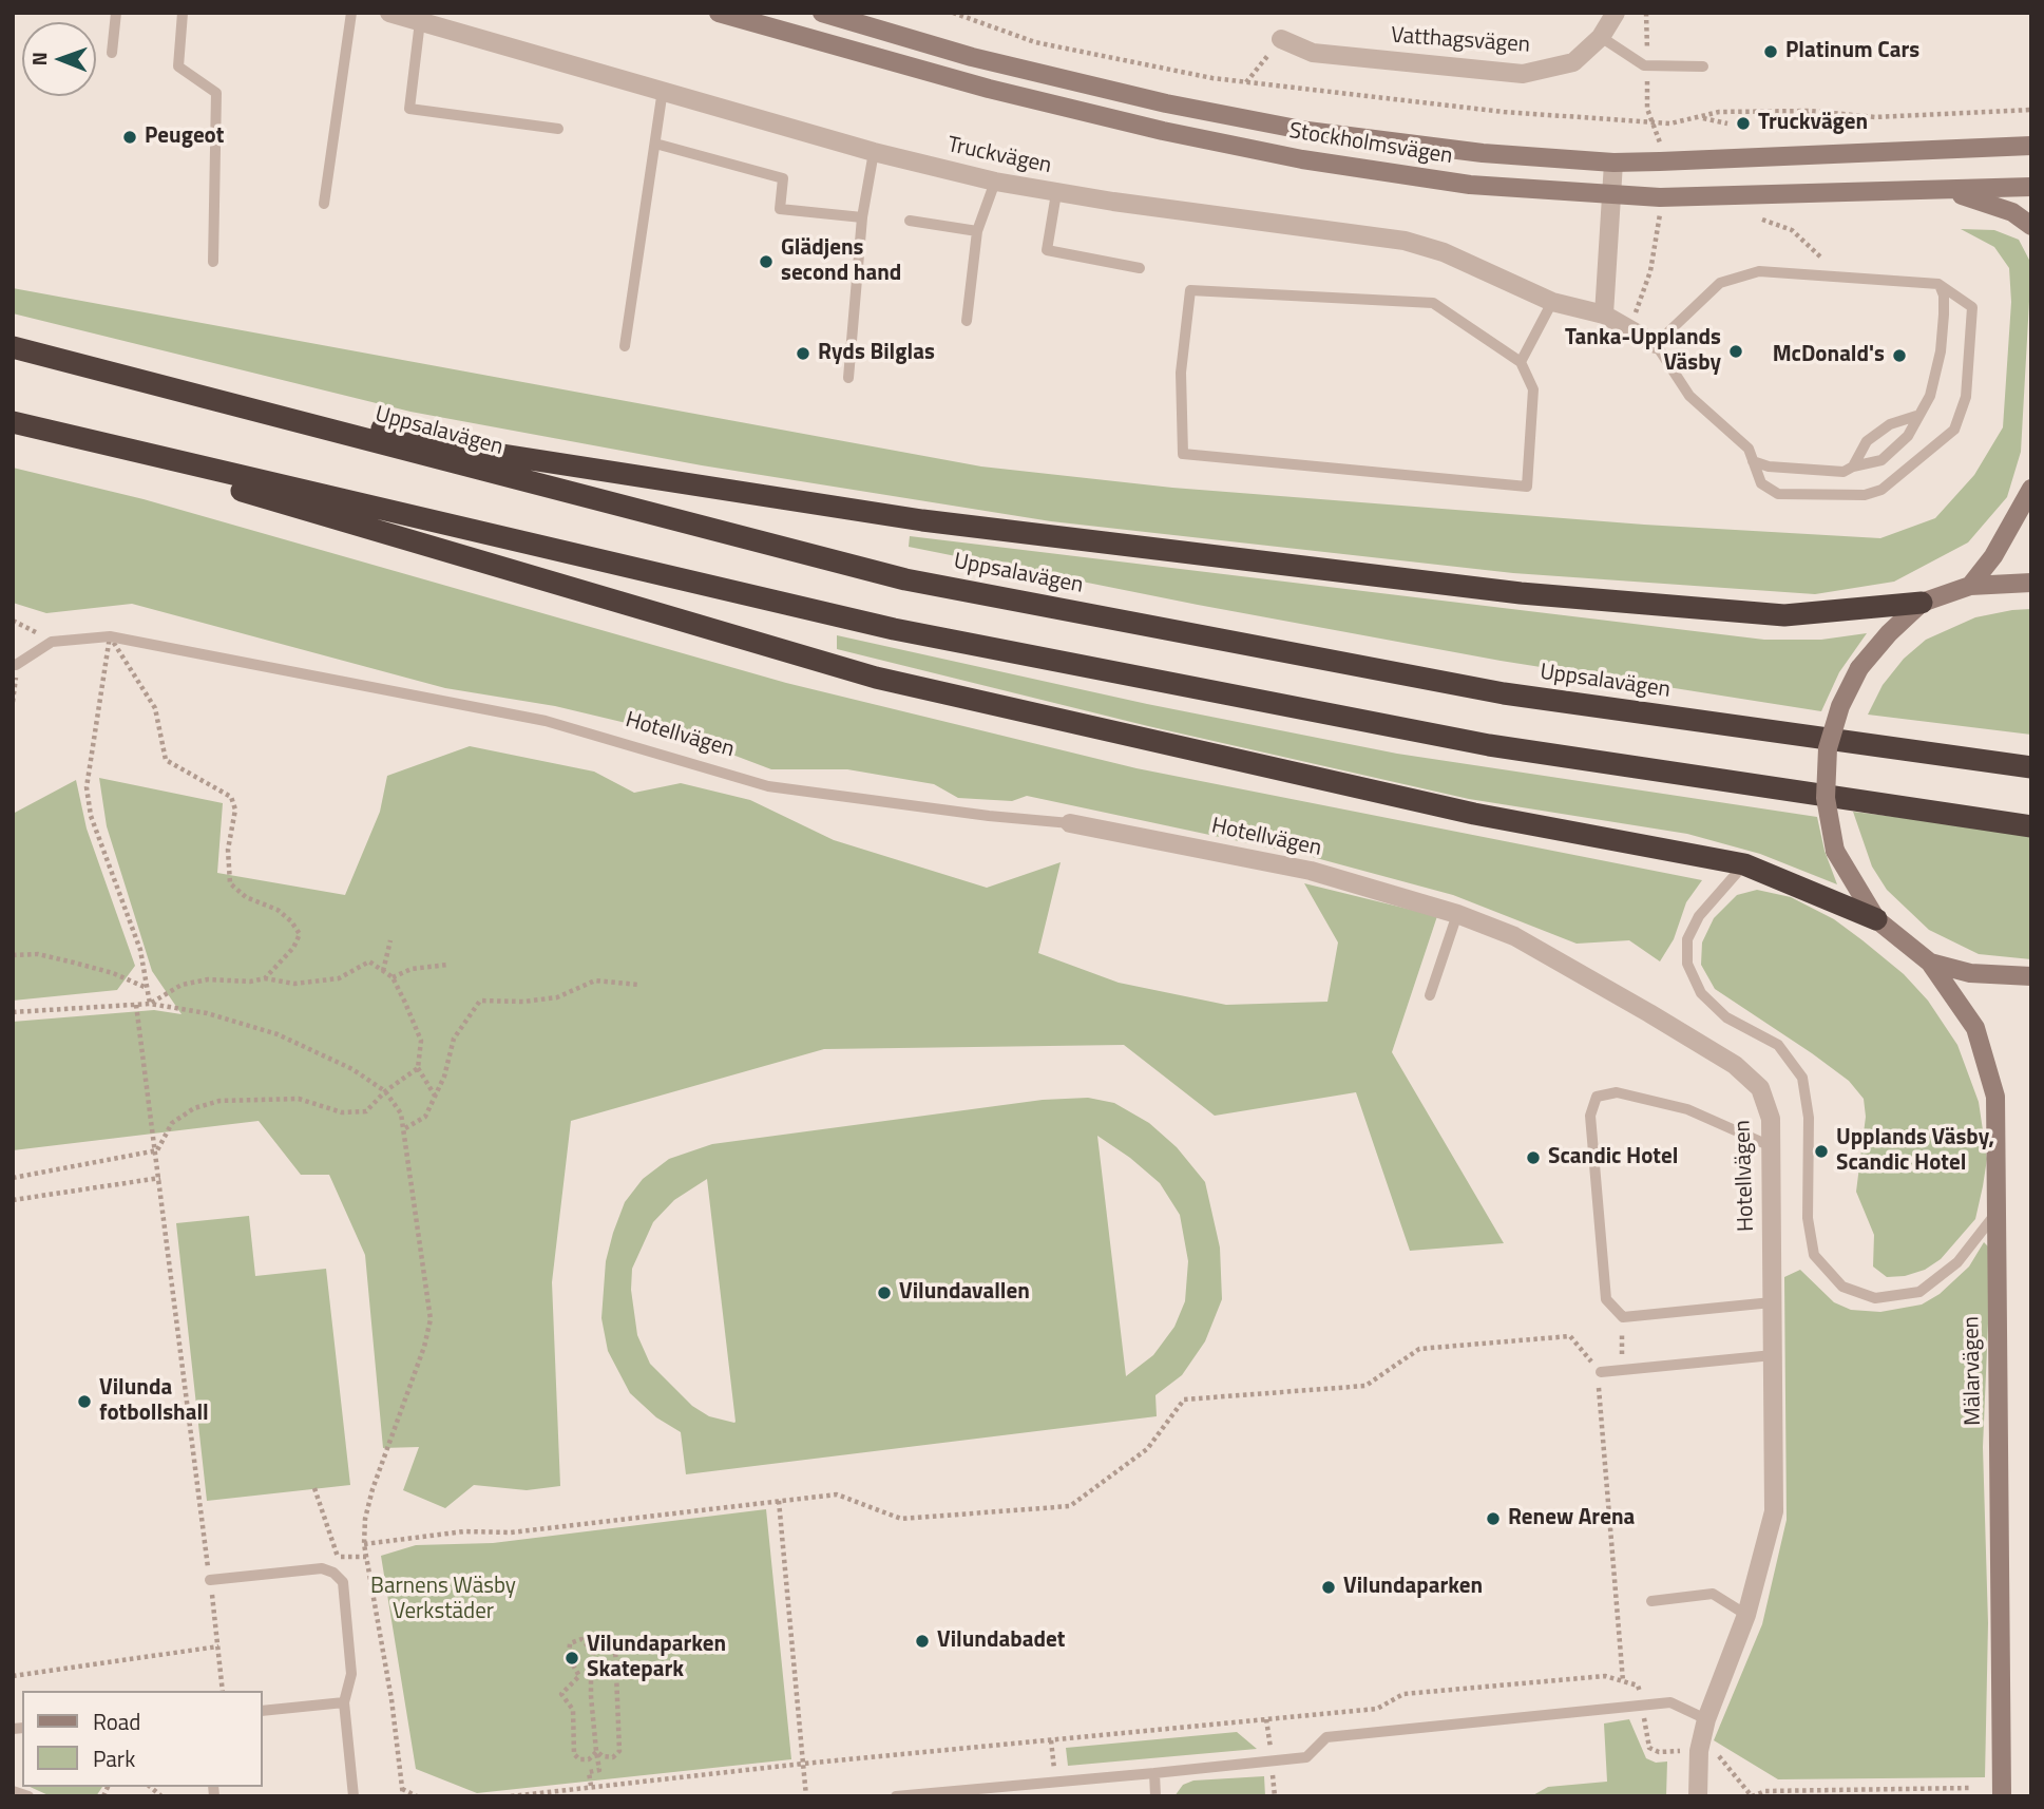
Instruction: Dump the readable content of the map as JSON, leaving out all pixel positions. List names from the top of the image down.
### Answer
{
  "streets": {
    "highway": ["Uppsalavägen"],
    "main road": ["Stockholmsvägen", "Mälarvägen"],
    "street": ["Vatthagsvägen", "Truckvägen", "Hotellvägen"]
  },
  "parks": ["Barnens Wäsby Verkstäder"],
  "places": [
    "Platinum Cars",
    "Truckvägen",
    "Peugeot",
    "Glädjens second hand",
    "Tanka-Upplands Väsby",
    "Ryds Bilglas",
    "McDonald's",
    "Upplands Väsby, Scandic Hotel",
    "Scandic Hotel",
    "Vilundavallen",
    "Vilunda fotbollshall",
    "Renew Arena",
    "Vilundaparken",
    "Vilundabadet",
    "Vilundaparken Skatepark"
  ],
  "legend": ["Road", "Park"],
  "north": "left"
}
